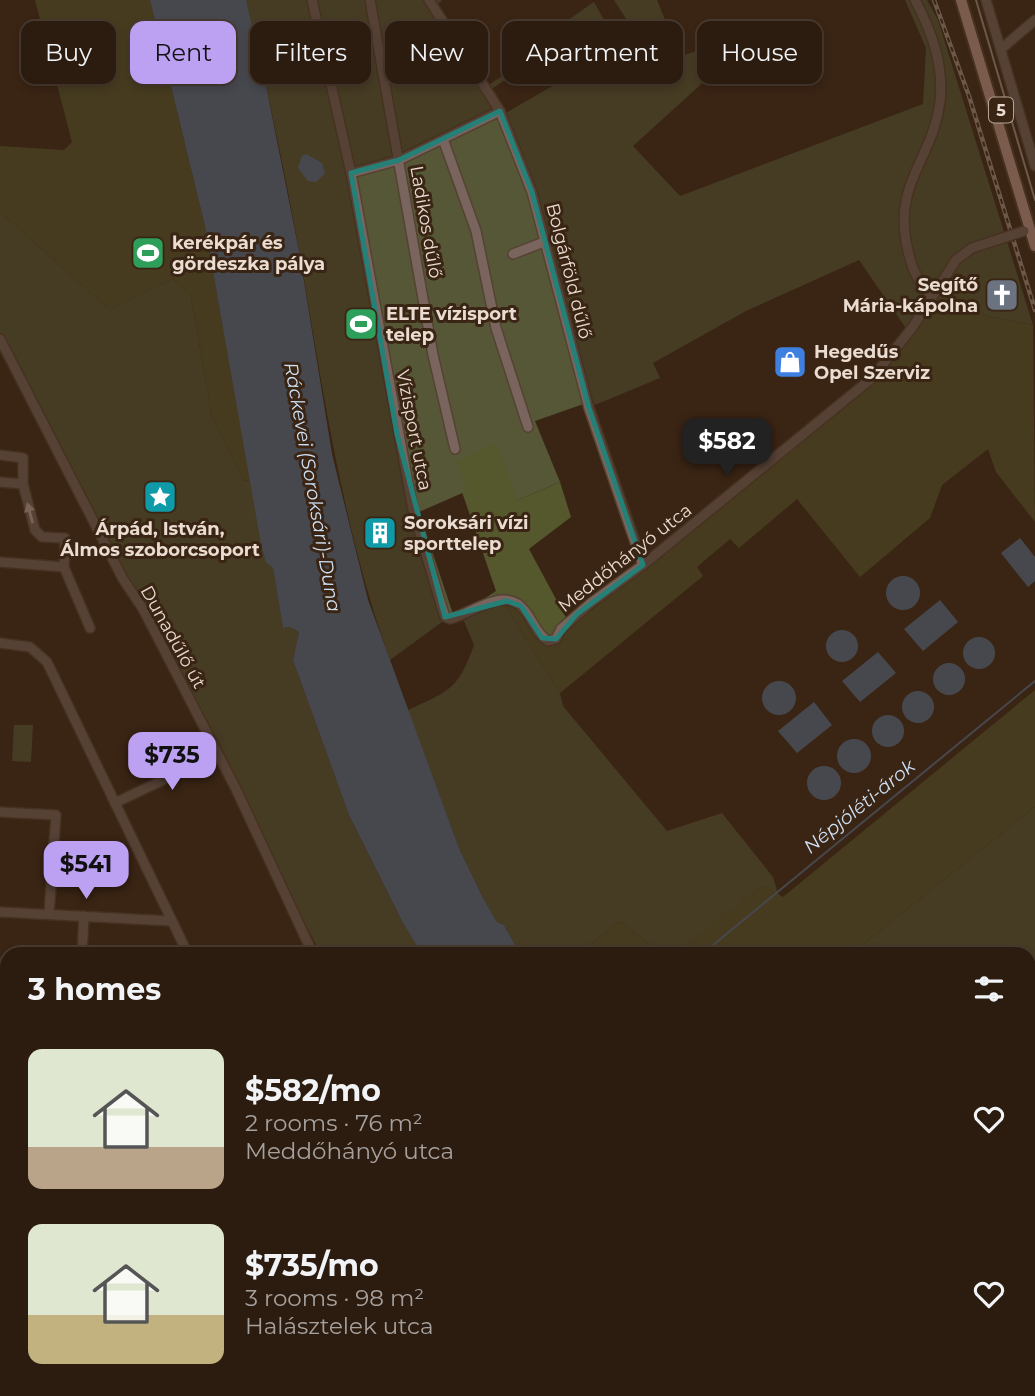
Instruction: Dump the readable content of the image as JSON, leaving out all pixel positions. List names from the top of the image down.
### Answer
{
  "streets": {
    "main road": ["5"],
    "street": [
      "Ladikos dűlő",
      "Bolgárföld dűlő",
      "Vízisport utca",
      "Meddőhányó utca",
      "Dunadűlő út"
    ]
  },
  "crossings": [
    ["5", "Meddőhányó utca"],
    ["Bolgárföld dűlő", "Meddőhányó utca"],
    ["Vízisport utca", "Meddőhányó utca"]
  ],
  "water": ["Ráckevei (Soroksári)-Duna", "Népjóléti-árok"],
  "places": {
    "sports": ["kerékpár és gördeszka pálya", "ELTE vízisport telep"],
    "church": ["Segítő Mária-kápolna"],
    "shop": ["Hegedűs Opel Szerviz"],
    "place": ["Árpád, István, Álmos szoborcsoport"],
    "building": ["Soroksári vízi sporttelep"]
  },
  "page": {
    "chip": [
      "Buy",
      "Rent",
      "Filters",
      "New",
      "Apartment",
      "House"
    ],
    "price": ["$582", "$735", "$541"],
    "heading": "3 homes",
    "list": [
      {
        "name": "$582/mo",
        "note": "2 rooms · 76 m² · Meddőhányó utca"
      },
      {
        "name": "$735/mo",
        "note": "3 rooms · 98 m² · Halásztelek utca"
      }
    ]
  }
}
